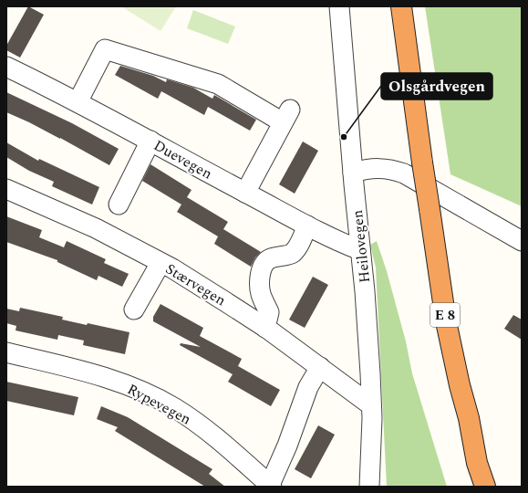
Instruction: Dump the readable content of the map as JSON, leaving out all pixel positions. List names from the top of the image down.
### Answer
{
  "streets": {
    "highway": ["E 8"],
    "street": [
      "Duevegen",
      "Heilovegen",
      "Stærvegen",
      "Rypevegen"
    ]
  },
  "crossings": [
    ["Duevegen", "Heilovegen"],
    ["Heilovegen", "Stærvegen"]
  ],
  "places": ["Olsgårdvegen"]
}
